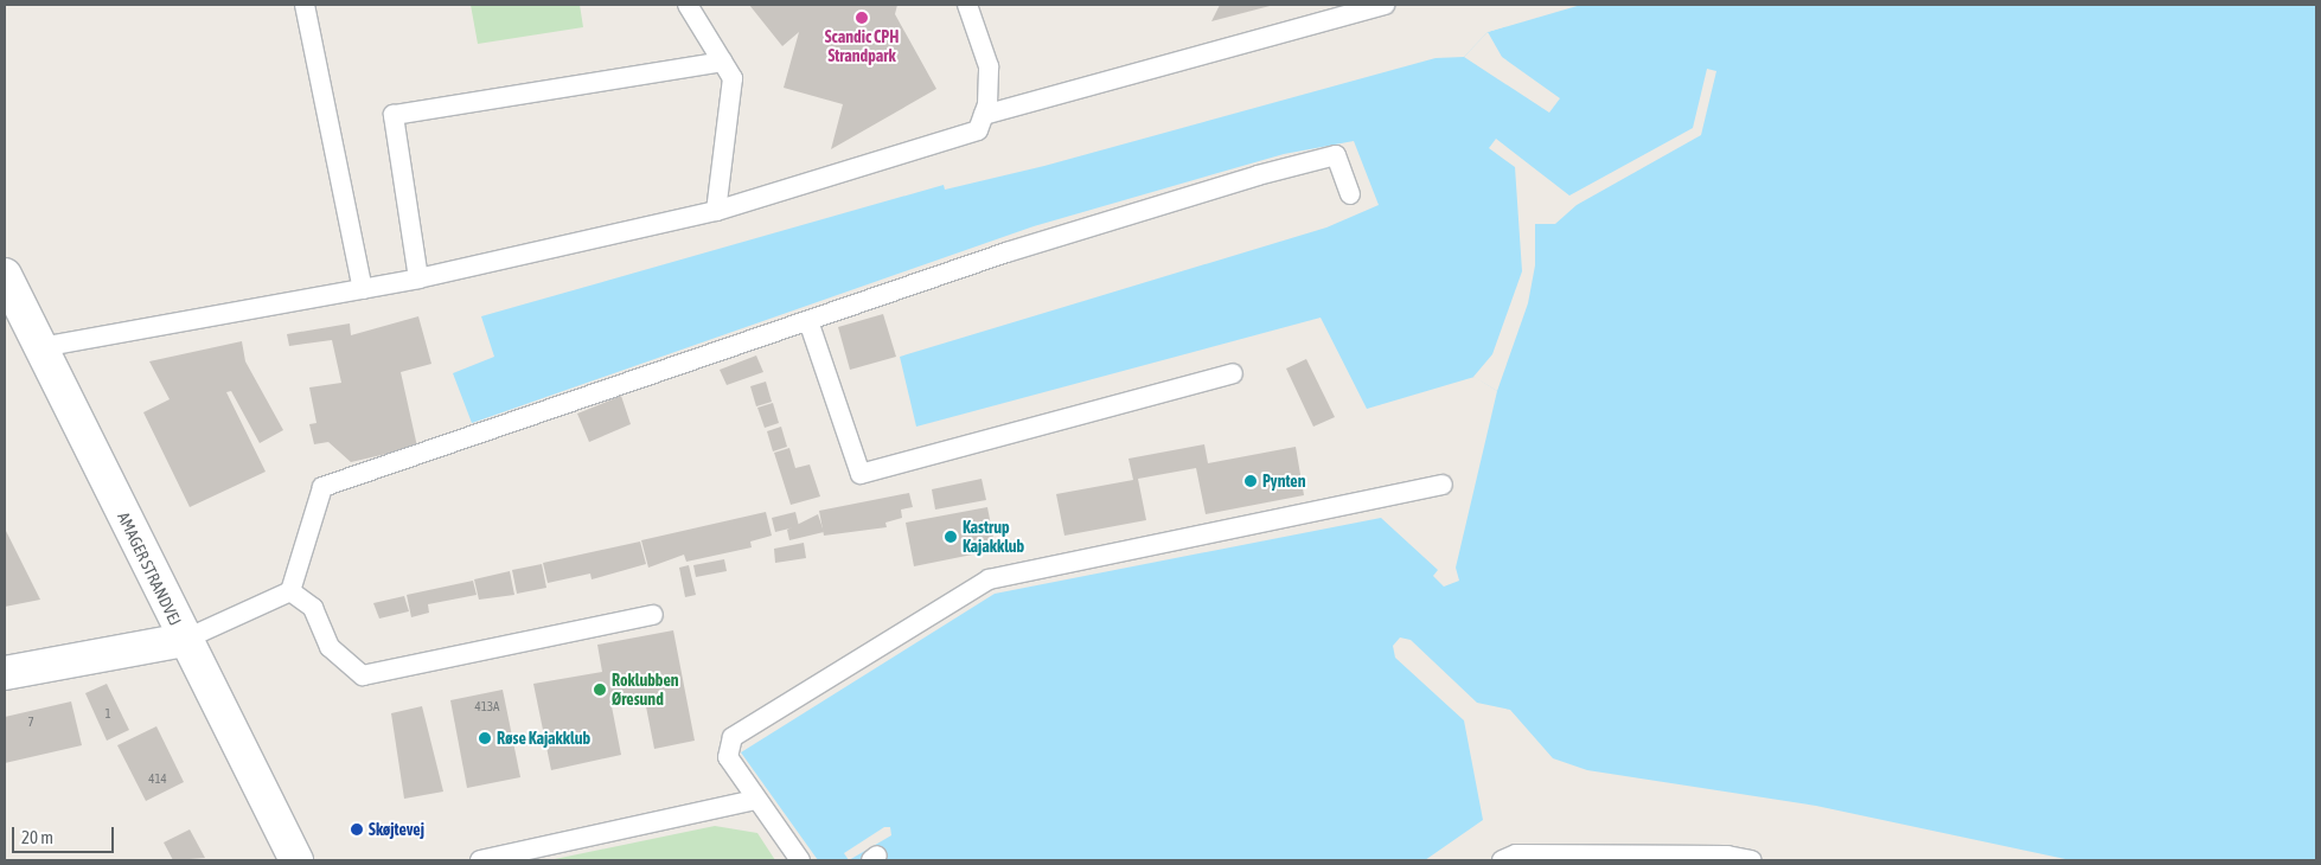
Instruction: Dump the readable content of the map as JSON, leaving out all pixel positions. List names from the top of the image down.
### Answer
{
  "streets": {
    "street": ["AMAGER STRANDVEJ"]
  },
  "places": [
    "Scandic CPH Strandpark",
    "Pynten",
    "Kastrup Kajakklub",
    "Roklubben Øresund",
    "Røse Kajakklub",
    "Skøjtevej"
  ],
  "house_numbers": [
    "413A",
    "1",
    "7",
    "414"
  ],
  "scale_bar": "20 m"
}
